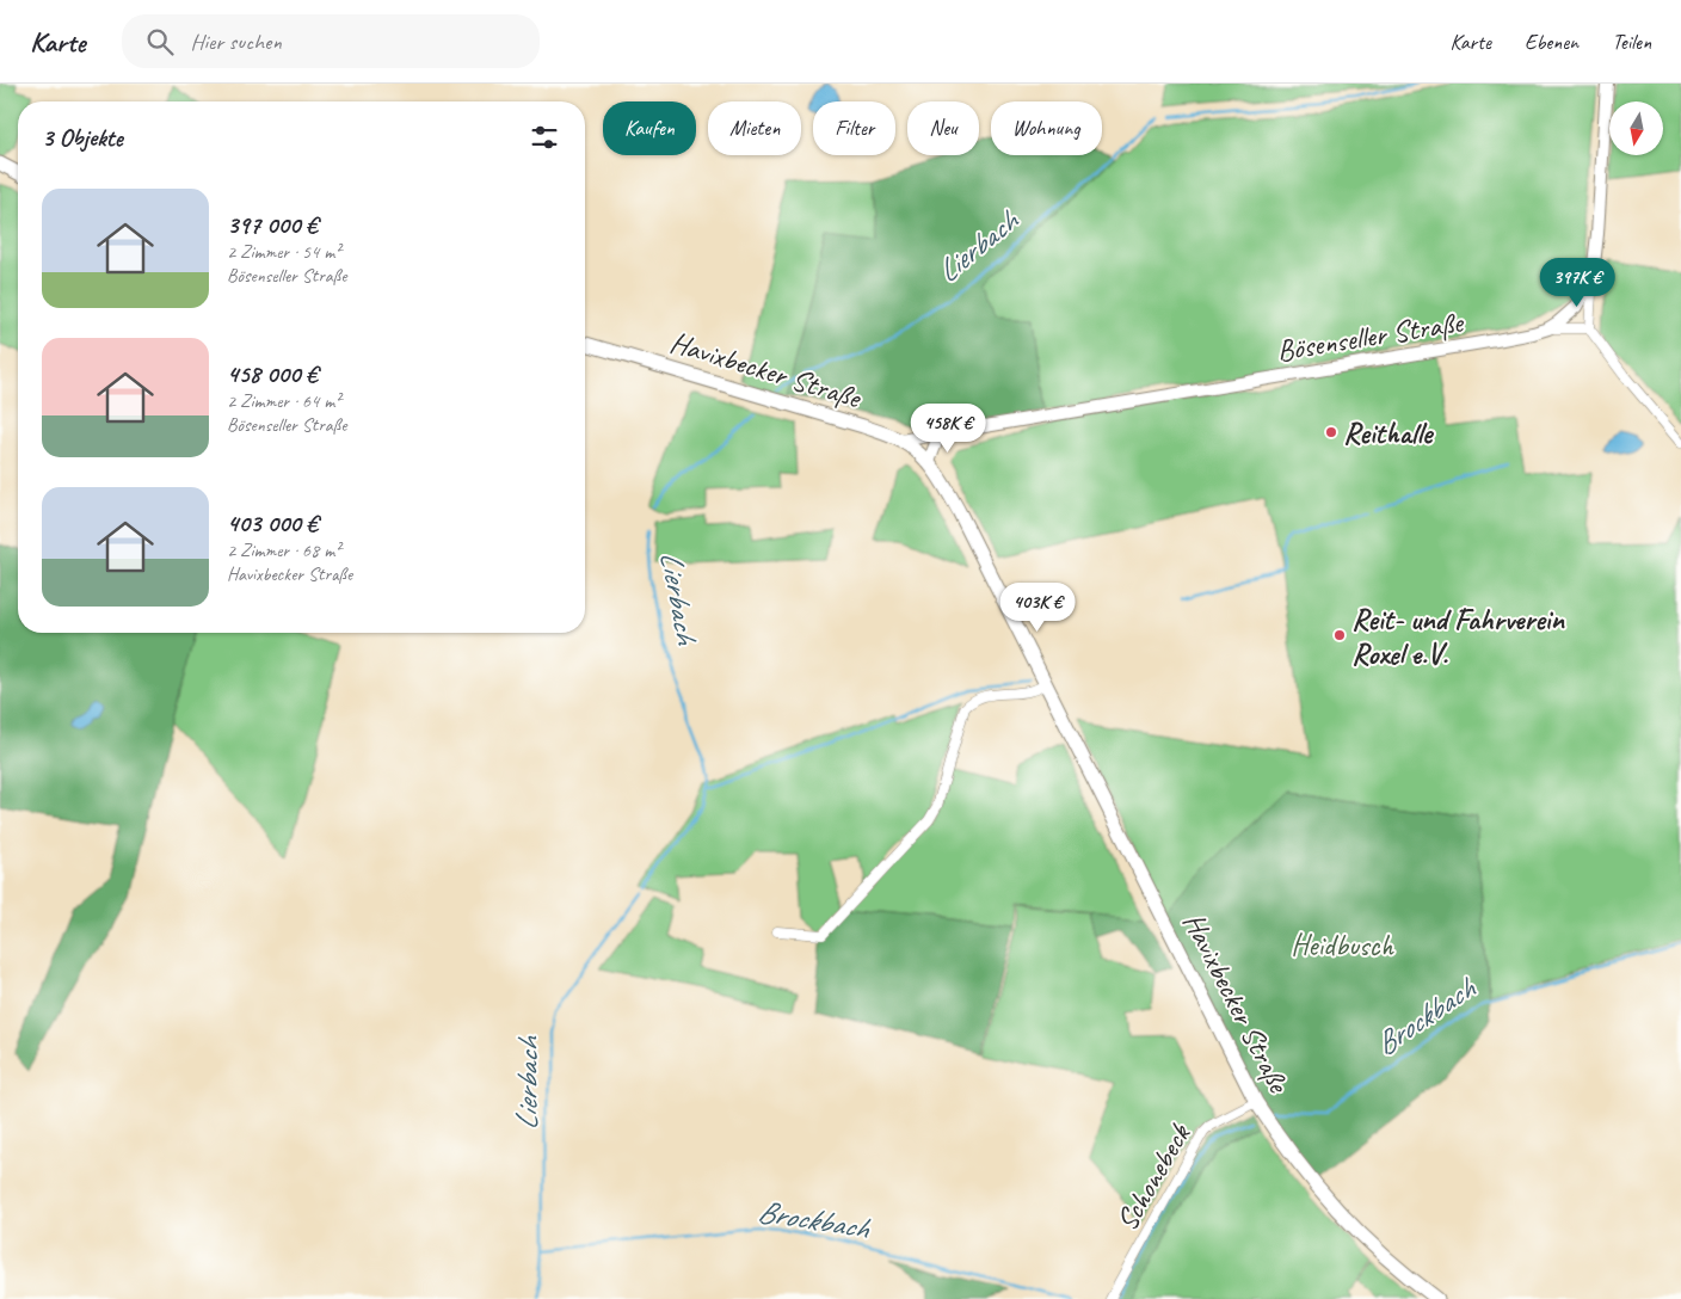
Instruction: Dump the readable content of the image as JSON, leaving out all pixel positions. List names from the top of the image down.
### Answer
{
  "streets": {
    "main road": ["Havixbecker Straße"],
    "street": ["Bösenseller Straße", "Schonebeck"]
  },
  "crossings": [
    ["Bösenseller Straße", "Havixbecker Straße"],
    ["Havixbecker Straße", "Schonebeck"]
  ],
  "water": ["Lierbach", "Brockbach"],
  "parks": ["Heidbusch"],
  "places": ["Reithalle", "Reit- und Fahrverein Roxel e.V."],
  "north": "bottom",
  "page": {
    "header": "Karte",
    "search": "Hier suchen",
    "nav": ["Karte", "Ebenen", "Teilen"],
    "chip": [
      "Kaufen",
      "Mieten",
      "Filter",
      "Neu",
      "Wohnung"
    ],
    "heading": "3 Objekte",
    "list": [
      {
        "name": "397 000 €",
        "note": "2 Zimmer · 54 m² · Bösenseller Straße"
      },
      {
        "name": "458 000 €",
        "note": "2 Zimmer · 64 m² · Bösenseller Straße"
      },
      {
        "name": "403 000 €",
        "note": "2 Zimmer · 68 m² · Havixbecker Straße"
      }
    ],
    "price": ["397K €", "458K €", "403K €"]
  }
}
